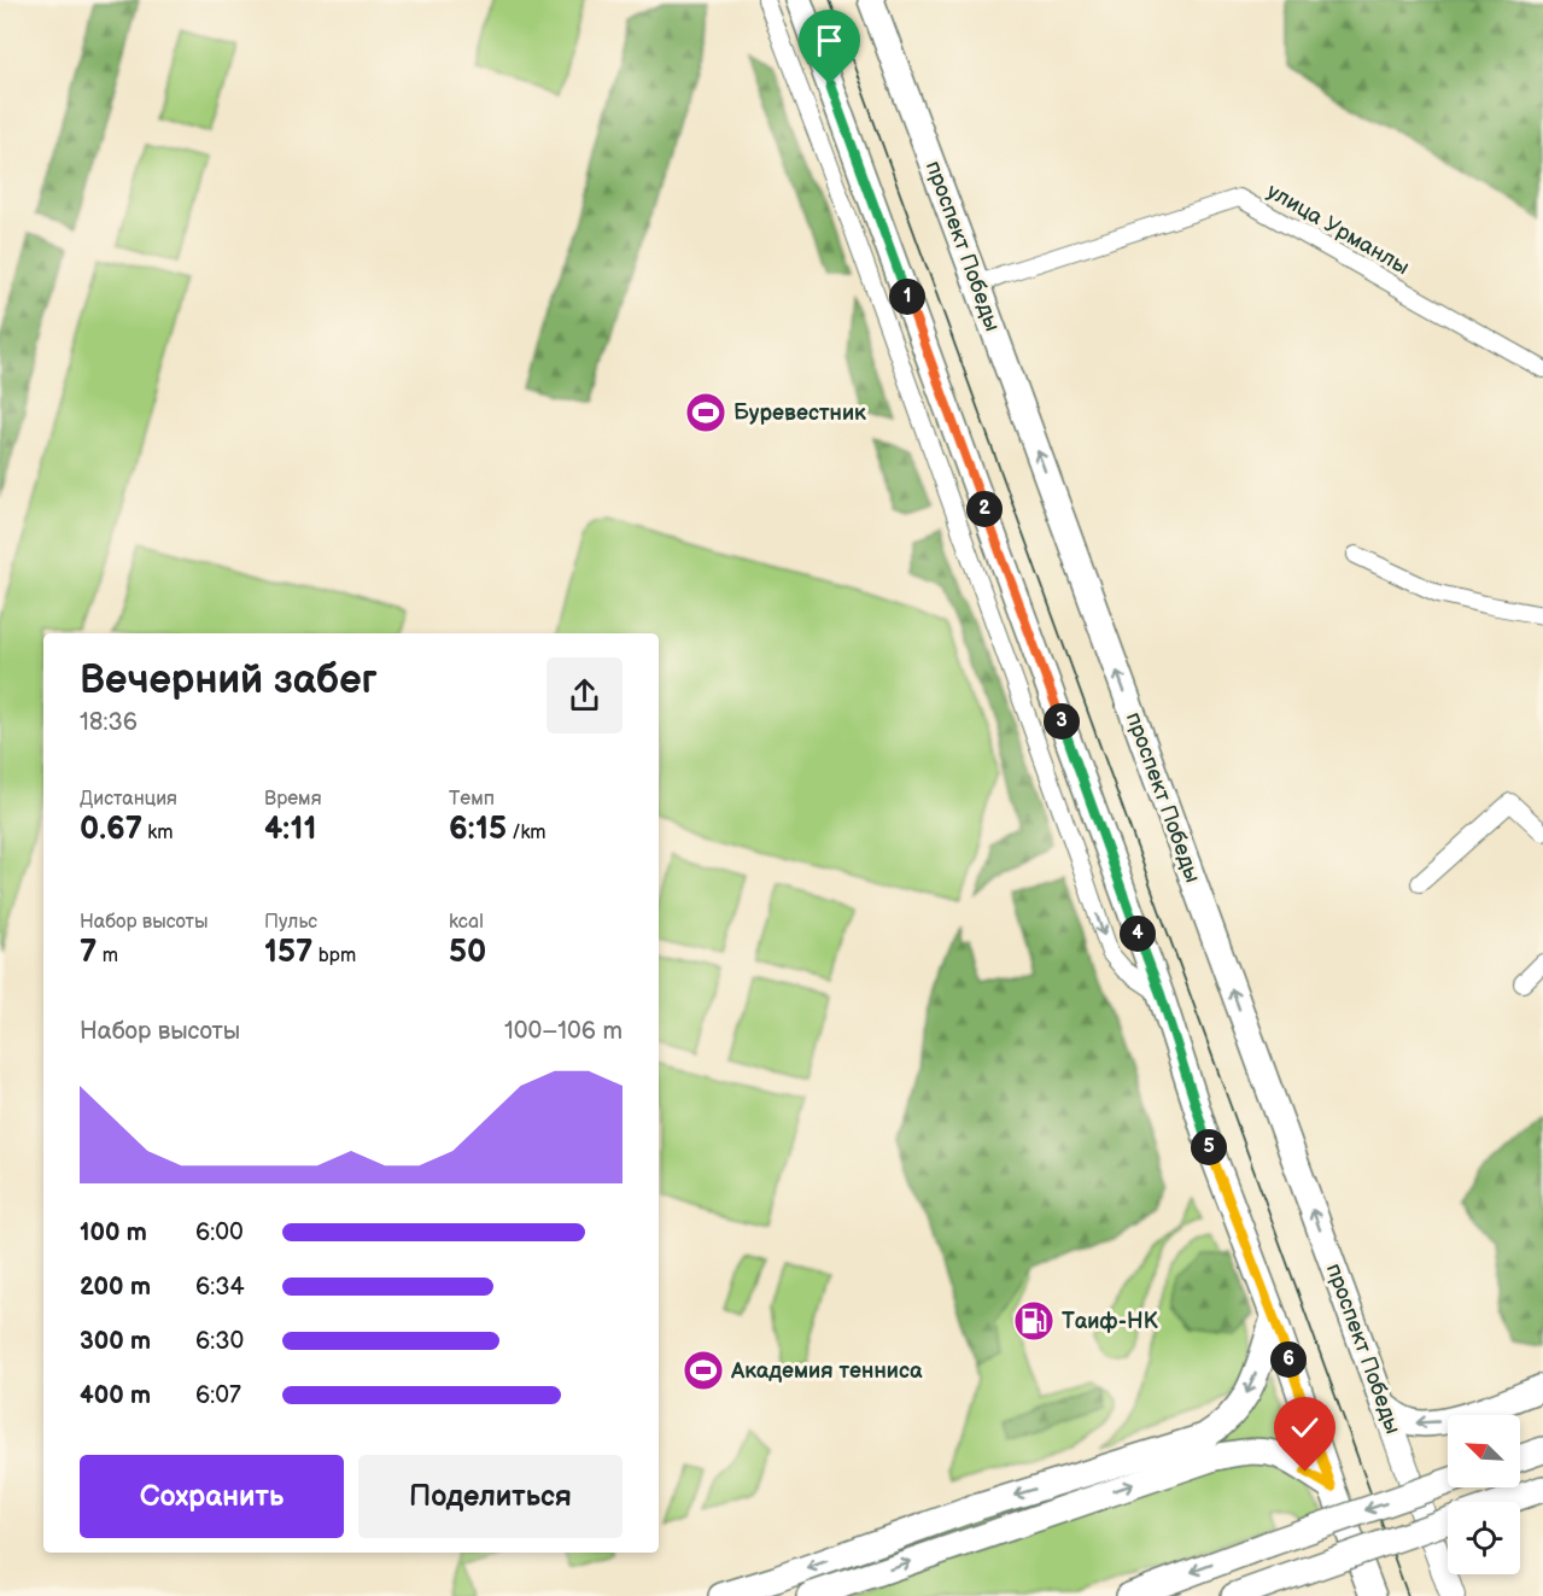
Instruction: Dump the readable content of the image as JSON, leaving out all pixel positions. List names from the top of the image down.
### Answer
{
  "streets": {
    "main road": ["проспект Победы"],
    "street": ["улица Урманлы"]
  },
  "crossings": [
    ["улица Урманлы", "проспект Победы"]
  ],
  "places": {
    "sports": ["Буревестник", "Академия тенниса"],
    "fuel station": ["Таиф-НК"]
  },
  "north": "top left",
  "page": {
    "pins": [
      "1",
      "2",
      "3",
      "4",
      "5",
      "6"
    ],
    "heading": ["Вечерний забег", "18:36"],
    "stats": [
      ["Дистанция", "0.67 km"],
      ["Время", "4:11"],
      ["Темп", "6:15 /km"],
      ["Набор высоты", "7 m"],
      ["Пульс", "157 bpm"],
      ["kcal", "50"]
    ],
    "chart": ["Набор высоты", "100–106 m"],
    "list": [
      {
        "name": "100 m",
        "note": "6:00"
      },
      {
        "name": "200 m",
        "note": "6:34"
      },
      {
        "name": "300 m",
        "note": "6:30"
      },
      {
        "name": "400 m",
        "note": "6:07"
      }
    ],
    "buttons": ["Сохранить", "Поделиться"]
  }
}
